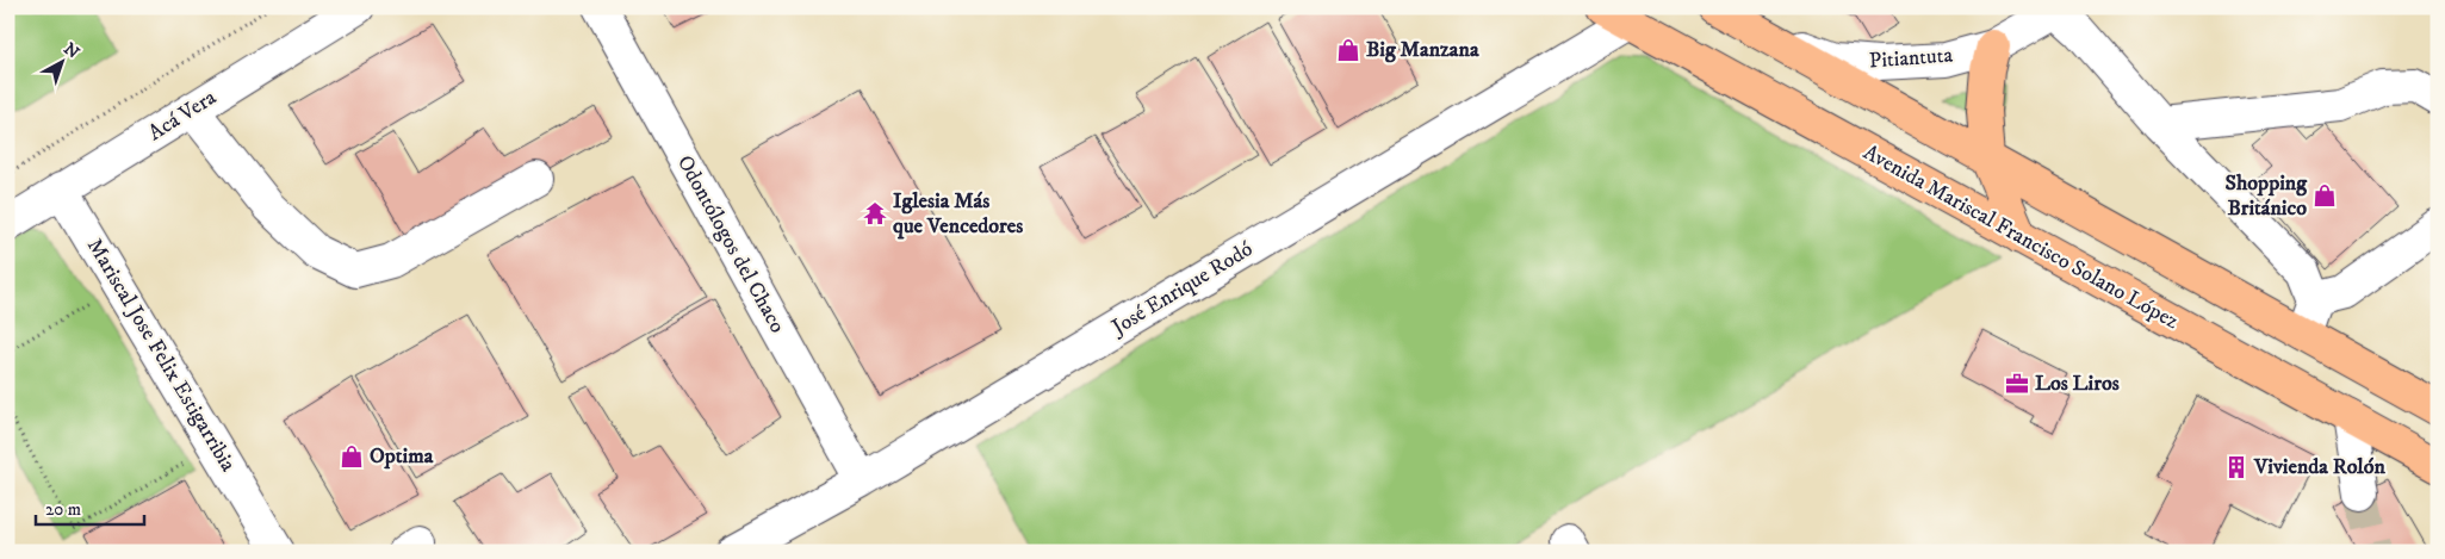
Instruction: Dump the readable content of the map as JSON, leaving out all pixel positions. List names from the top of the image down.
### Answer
{
  "streets": {
    "highway": ["Avenida Mariscal Francisco Solano López"],
    "street": [
      "Pitiantuta",
      "Acá Vera",
      "Odontólogos del Chaco",
      "José Enrique Rodó",
      "Mariscal Jose Felix Estigarribia"
    ]
  },
  "crossings": [
    ["Acá Vera", "Mariscal Jose Felix Estigarribia"],
    ["Avenida Mariscal Francisco Solano López", "José Enrique Rodó"],
    ["Odontólogos del Chaco", "José Enrique Rodó"]
  ],
  "places": {
    "shop": ["Big Manzana", "Shopping Británico", "Optima"],
    "temple": ["Iglesia Más que Vencedores"],
    "office": ["Los Liros"],
    "building": ["Vivienda Rolón"]
  },
  "scale_bar": "20 m",
  "north": "top right"
}
